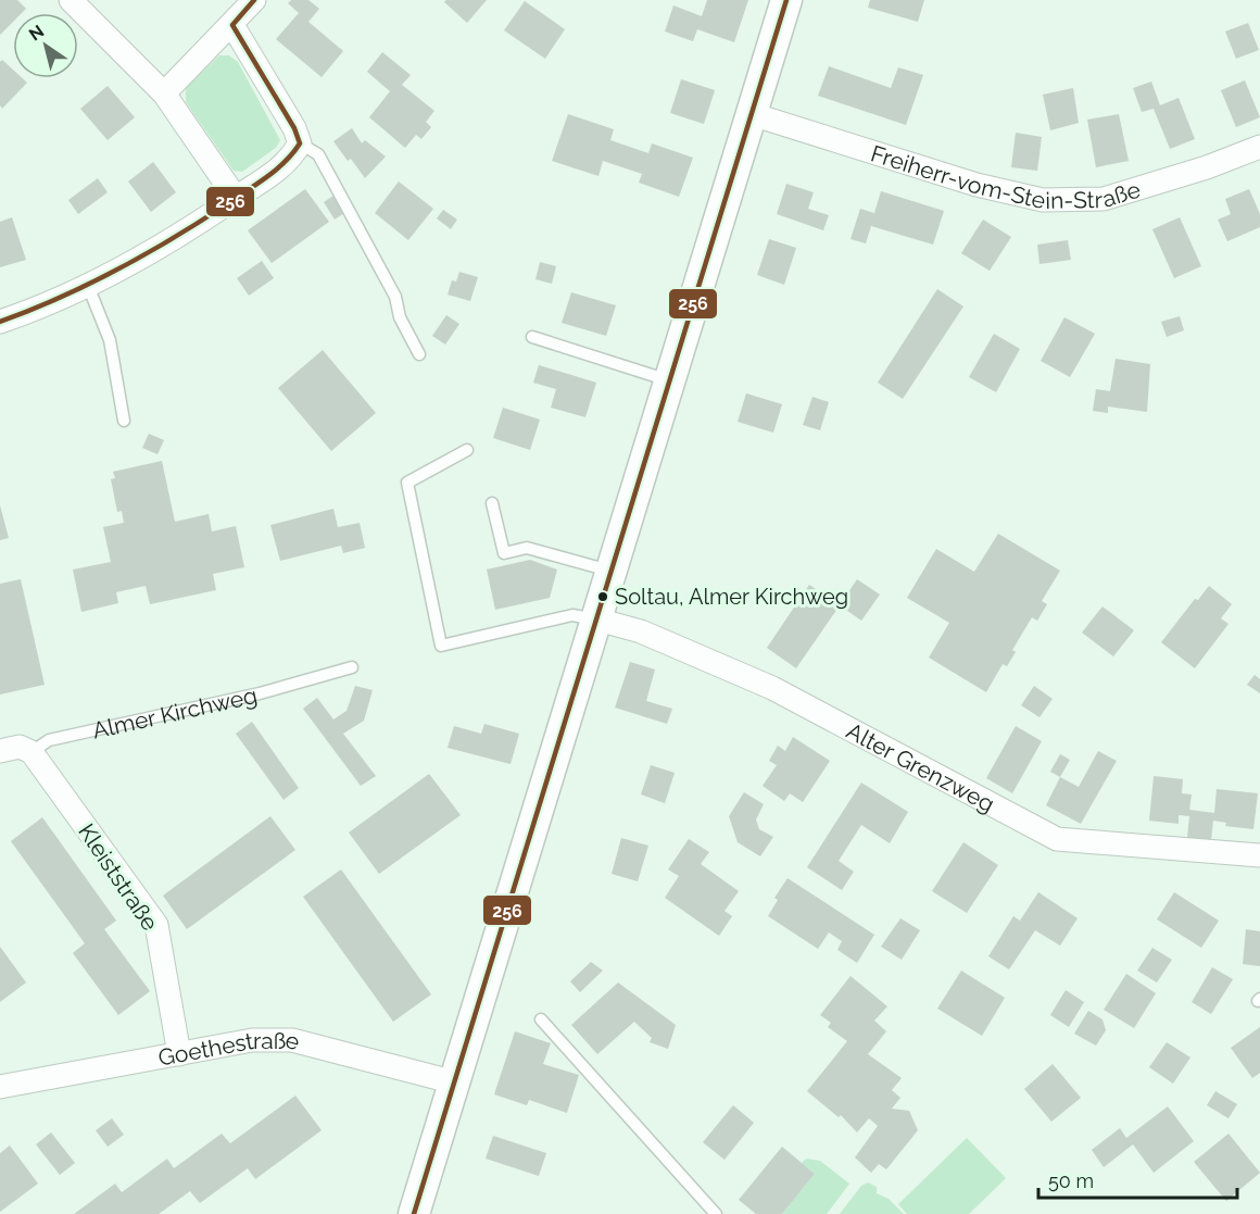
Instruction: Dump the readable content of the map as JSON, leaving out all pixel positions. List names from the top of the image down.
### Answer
{
  "streets": {
    "street": [
      "Freiherr-vom-Stein-Straße",
      "Almer Kirchweg",
      "Alter Grenzweg",
      "Kleiststraße",
      "Goethestraße"
    ]
  },
  "crossings": [
    ["Almer Kirchweg", "Kleiststraße"],
    ["Kleiststraße", "Goethestraße"]
  ],
  "places": ["Soltau, Almer Kirchweg"],
  "lines": ["transit line 256"],
  "scale_bar": "50 m",
  "north": "top left"
}
